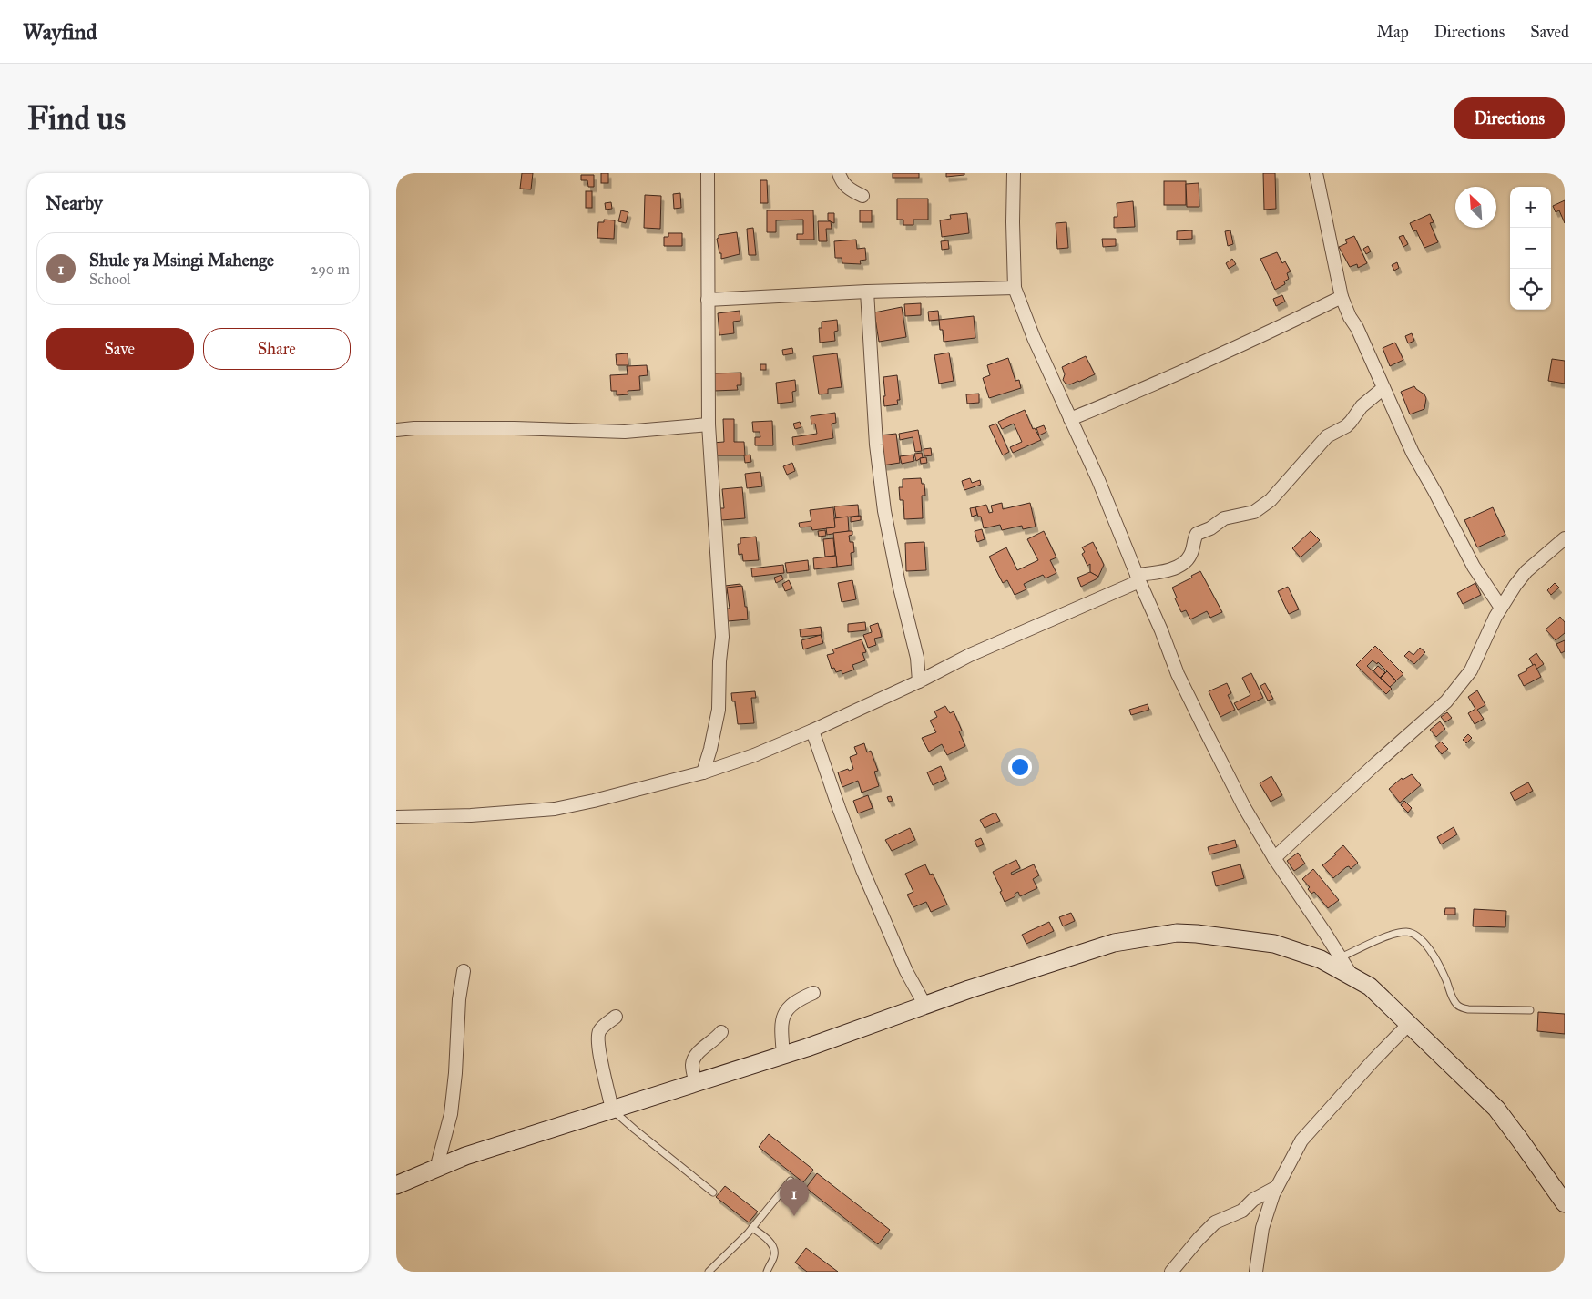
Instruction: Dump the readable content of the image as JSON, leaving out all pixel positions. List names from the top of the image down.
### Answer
{
  "north": "top left",
  "page": {
    "header": "Wayfind",
    "nav": ["Map", "Directions", "Saved"],
    "buttons": [
      "Directions",
      ["Save", "Share"]
    ],
    "title": "Find us",
    "heading": "Nearby",
    "map_buttons": ["+", "−"],
    "list": [
      {
        "mark": "1",
        "name": "Shule ya Msingi Mahenge",
        "note": "School",
        "value": "290 m"
      }
    ],
    "pins": "1"
  }
}
